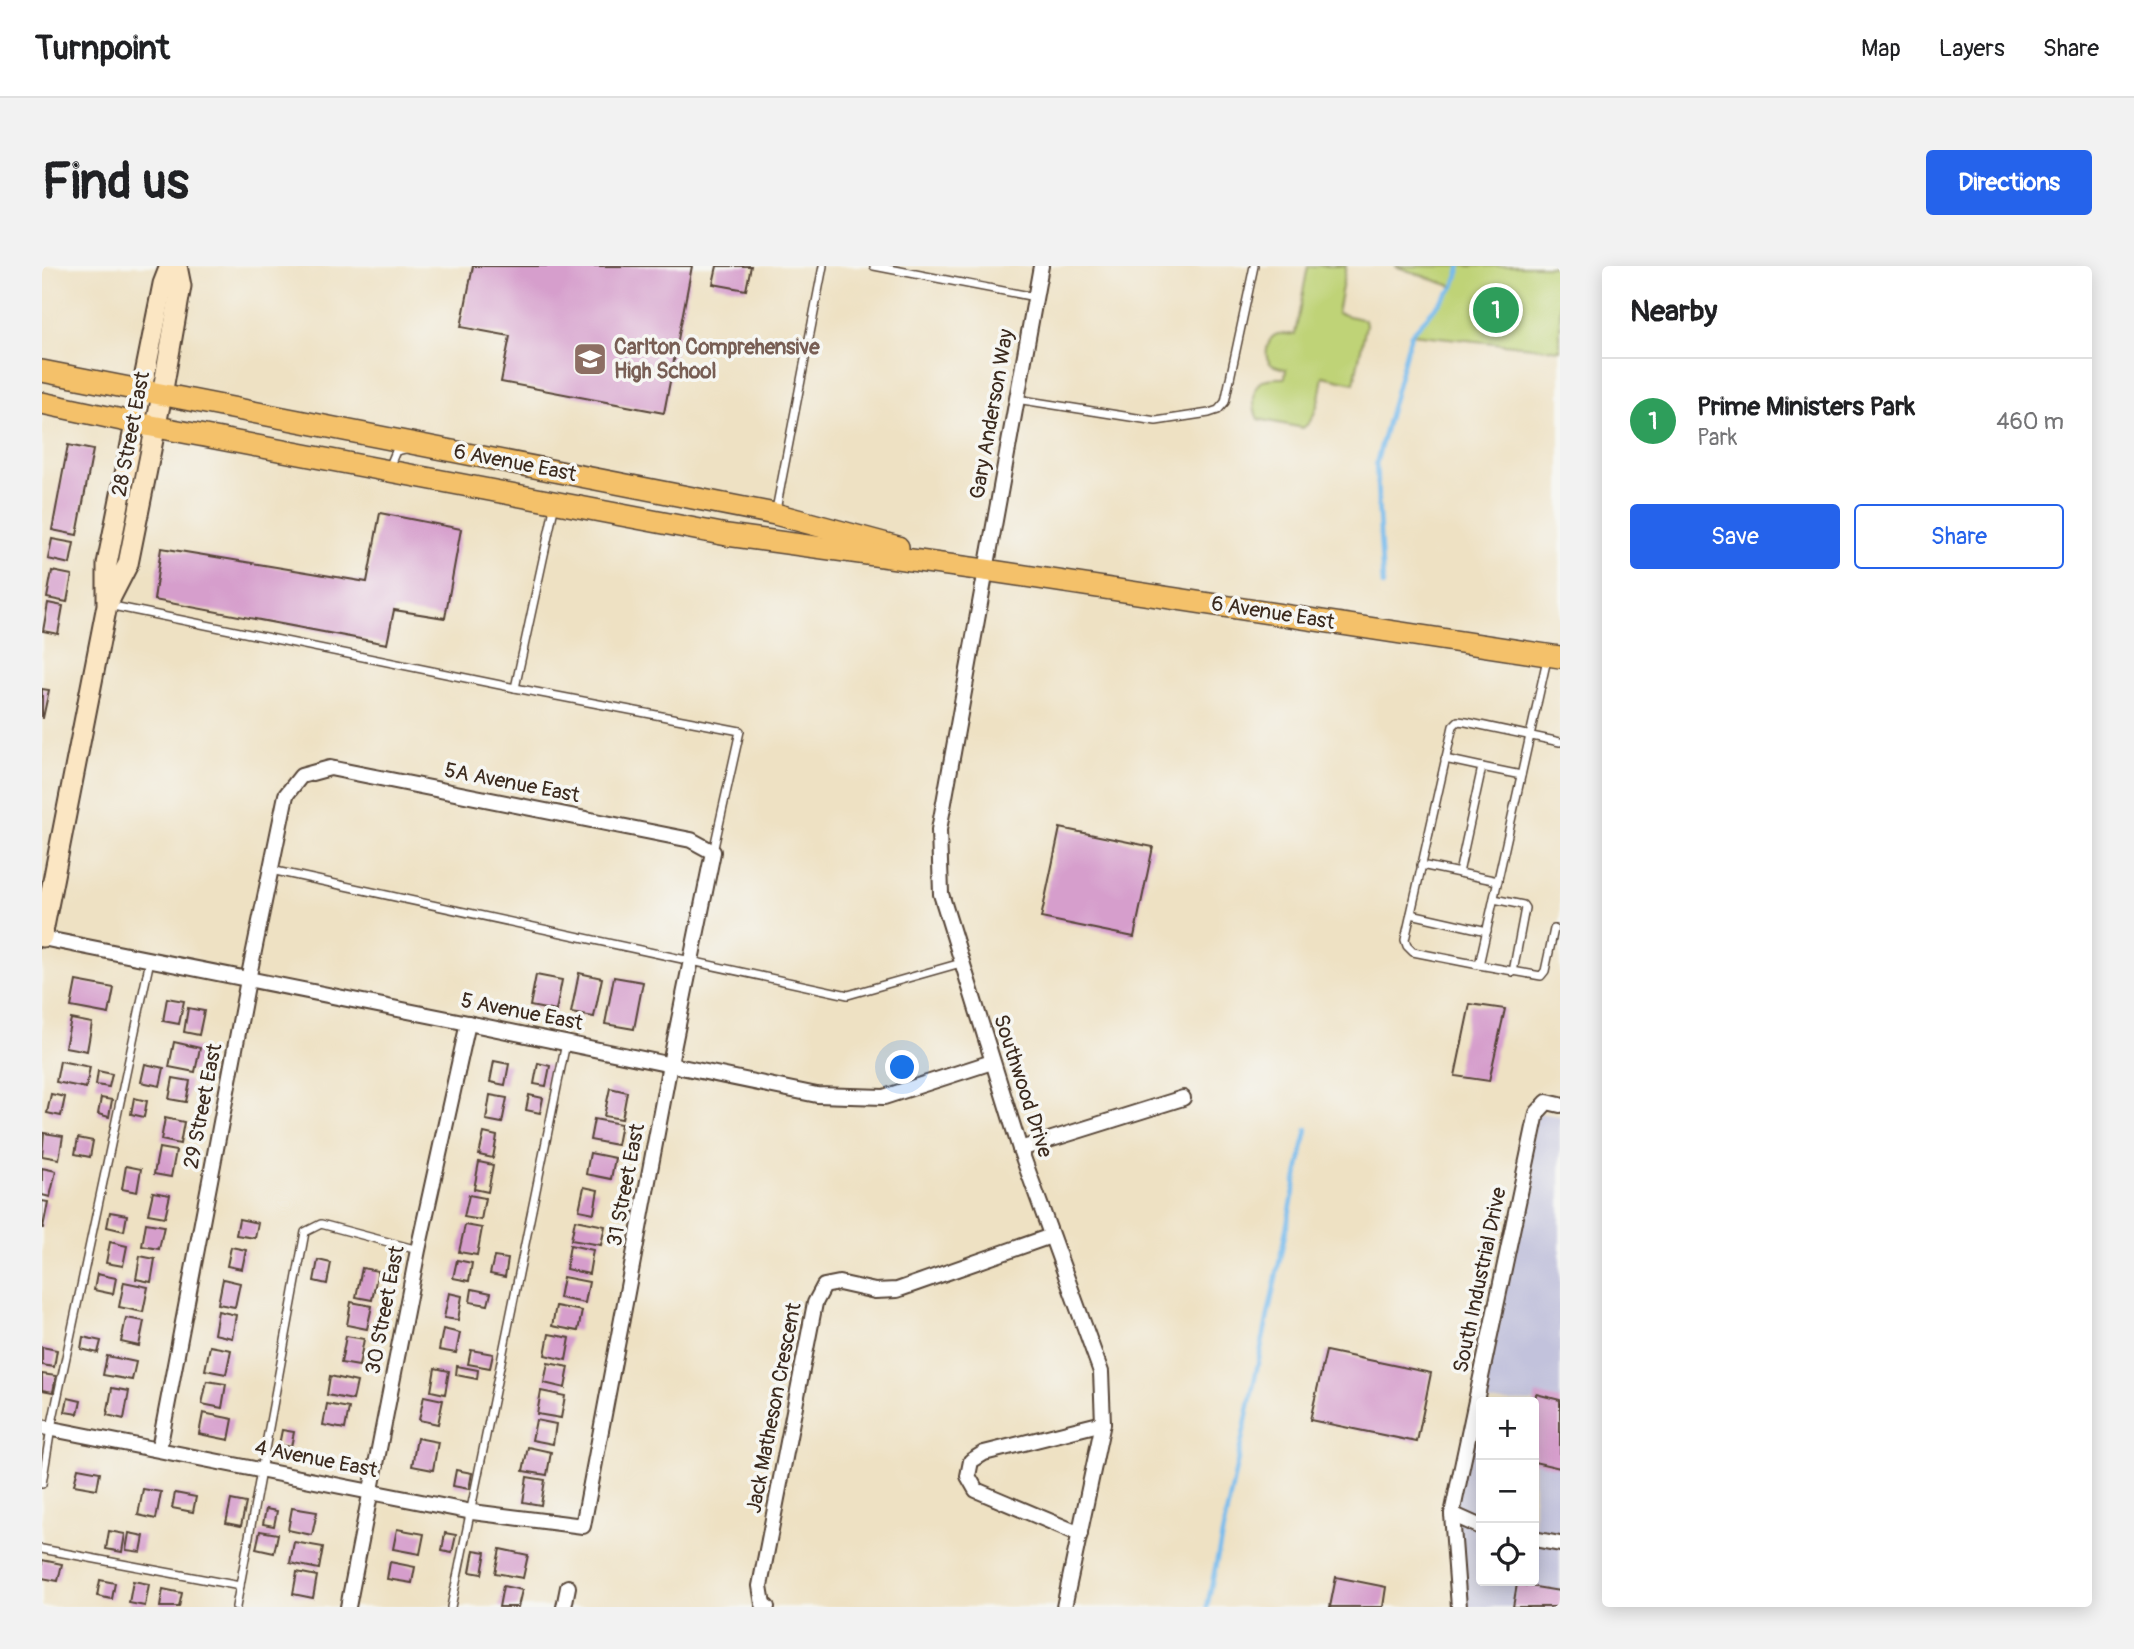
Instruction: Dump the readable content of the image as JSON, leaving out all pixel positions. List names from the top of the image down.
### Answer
{
  "streets": {
    "main road": ["6 Avenue East"],
    "street": [
      "Gary Anderson Way",
      "28 Street East",
      "5A Avenue East",
      "5 Avenue East",
      "Southwood Drive",
      "29 Street East",
      "31 Street East",
      "South Industrial Drive",
      "30 Street East",
      "Jack Matheson Crescent",
      "4 Avenue East"
    ]
  },
  "crossings": [
    ["Gary Anderson Way", "6 Avenue East"],
    ["Gary Anderson Way", "Southwood Drive"],
    ["28 Street East", "6 Avenue East"],
    ["28 Street East", "5 Avenue East"],
    ["6 Avenue East", "Southwood Drive"],
    ["5A Avenue East", "29 Street East"],
    ["5A Avenue East", "31 Street East"],
    ["5 Avenue East", "Southwood Drive"],
    ["5 Avenue East", "29 Street East"],
    ["5 Avenue East", "31 Street East"],
    ["5 Avenue East", "30 Street East"],
    ["Southwood Drive", "Jack Matheson Crescent"],
    ["29 Street East", "4 Avenue East"],
    ["31 Street East", "4 Avenue East"],
    ["30 Street East", "4 Avenue East"]
  ],
  "places": {
    "school or university": ["Carlton Comprehensive High School"]
  },
  "page": {
    "header": "Turnpoint",
    "nav": ["Map", "Layers", "Share"],
    "buttons": [
      "Directions",
      ["Save", "Share"]
    ],
    "title": "Find us",
    "heading": "Nearby",
    "pins": "1",
    "list": [
      {
        "mark": "1",
        "name": "Prime Ministers Park",
        "note": "Park",
        "value": "460 m"
      }
    ],
    "map_buttons": ["+", "−"]
  }
}
